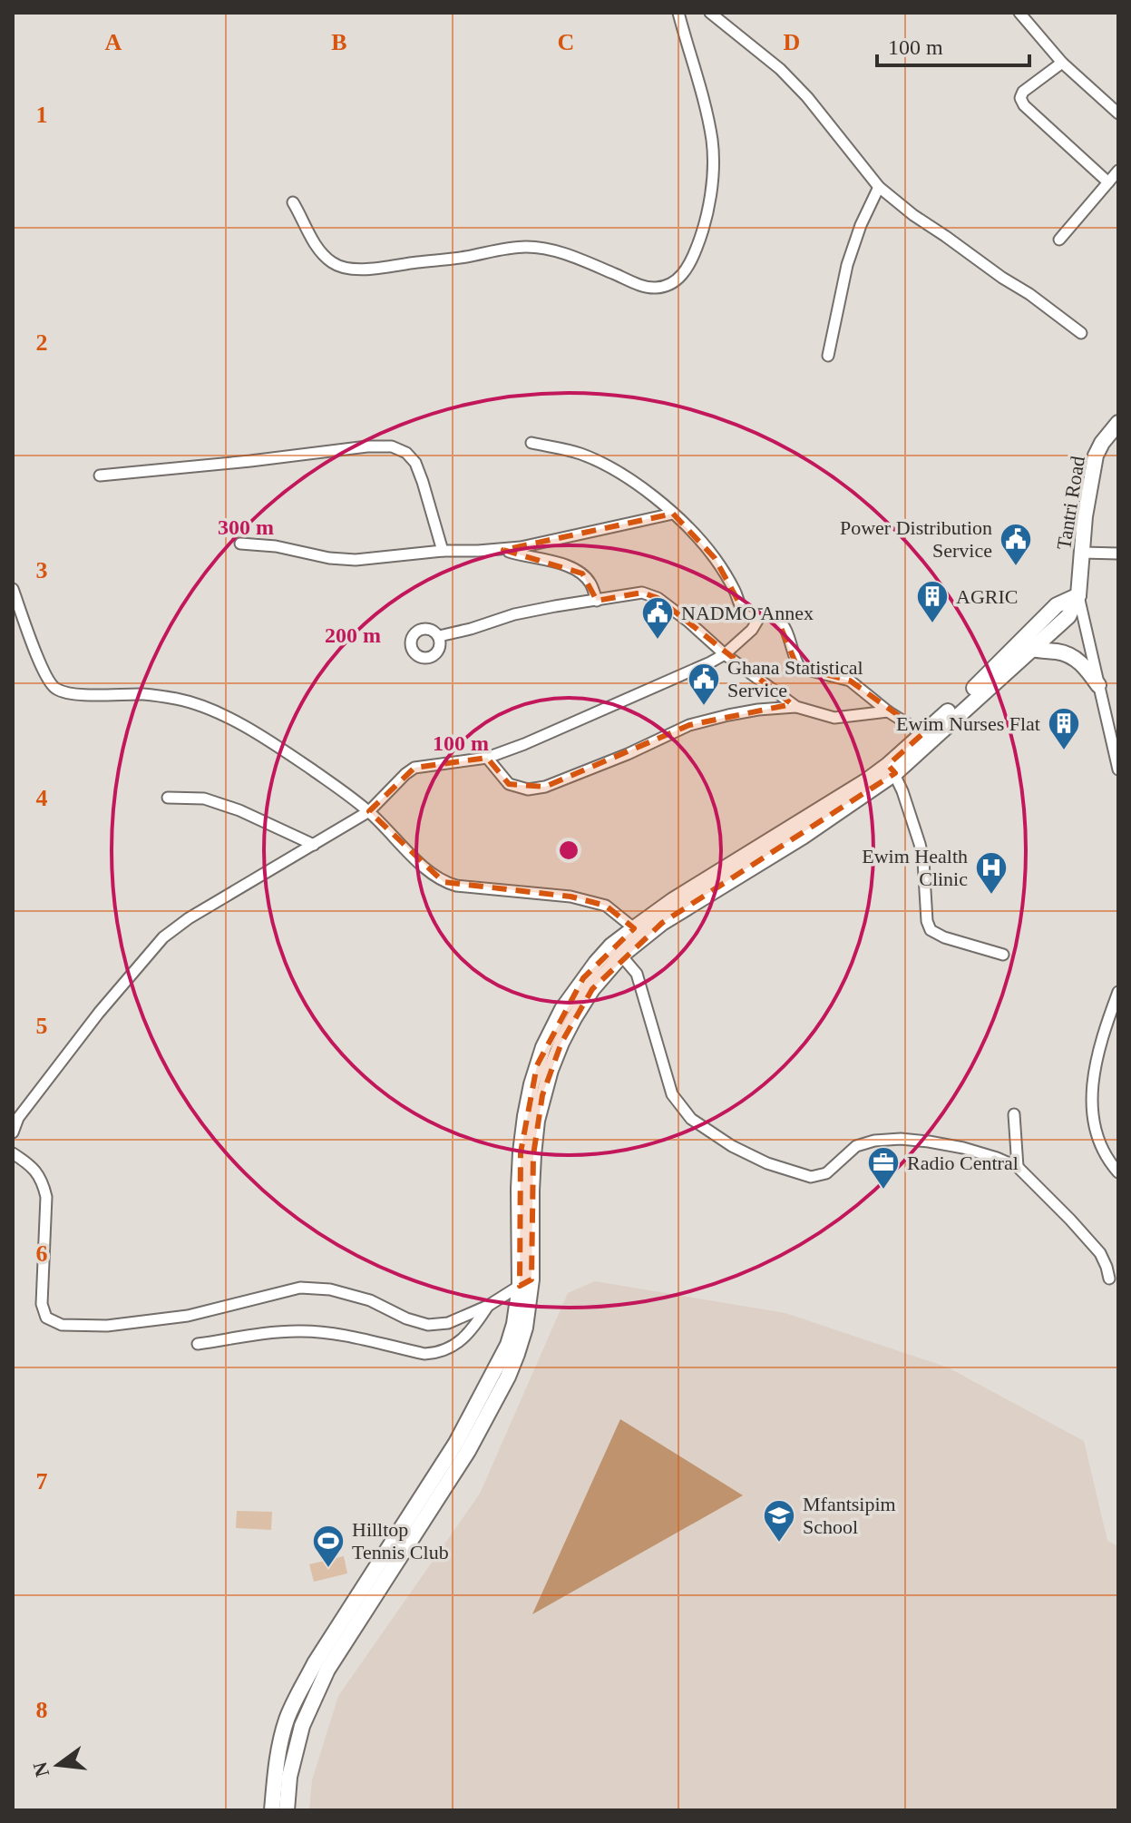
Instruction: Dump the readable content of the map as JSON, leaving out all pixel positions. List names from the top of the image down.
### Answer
{
  "streets": {
    "street": ["Tantri Road"]
  },
  "places": {
    "public building": ["Power Distribution Service", "NADMO Annex", "Ghana Statistical Service"],
    "building": ["AGRIC", "Ewim Nurses Flat"],
    "hospital": ["Ewim Health Clinic"],
    "office": ["Radio Central"],
    "school or university": ["Mfantsipim School"],
    "sports": ["Hilltop Tennis Club"]
  },
  "scale_bar": "100 m",
  "north": "left",
  "grid": {
    "columns": [
      "A",
      "B",
      "C",
      "D"
    ],
    "rows": [
      "1",
      "2",
      "3",
      "4",
      "5",
      "6",
      "7",
      "8"
    ]
  },
  "rings": ["300 m", "200 m", "100 m"]
}
